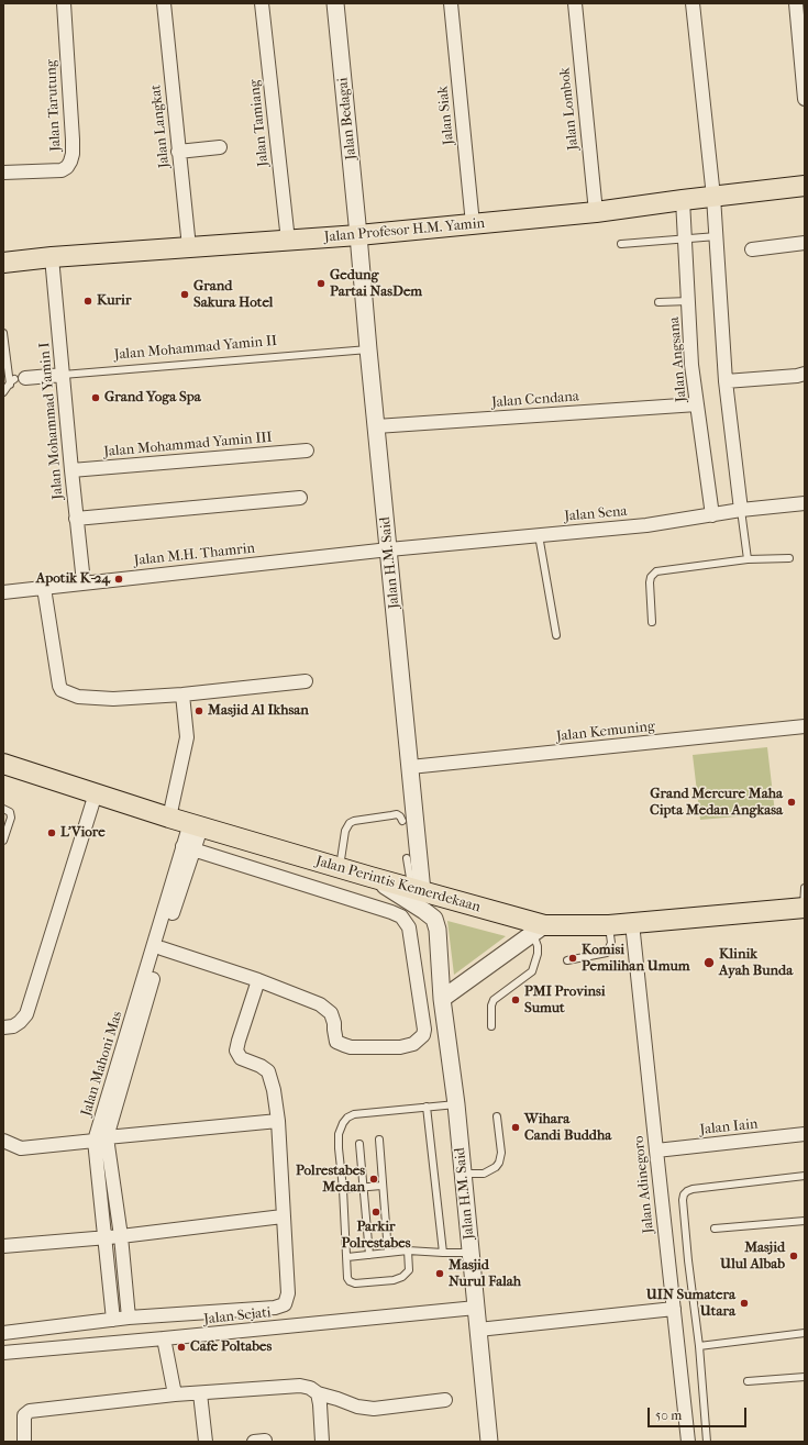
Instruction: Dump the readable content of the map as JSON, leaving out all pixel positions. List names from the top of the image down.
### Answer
{
  "streets": {
    "main road": ["Jalan Profesor H.M. Yamin", "Jalan Perintis Kemerdekaan"],
    "street": [
      "Jalan Tarutung",
      "Jalan Lombok",
      "Jalan Siak",
      "Jalan Bedagai",
      "Jalan Tamiang",
      "Jalan Langkat",
      "Jalan Mohammad Yamin II",
      "Jalan Angsana",
      "Jalan Cendana",
      "Jalan Mohammad Yamin I",
      "Jalan Mohammad Yamin III",
      "Jalan Sena",
      "Jalan M.H. Thamrin",
      "Jalan H.M. Said",
      "Jalan Kemuning",
      "Jalan Mahoni Mas",
      "Jalan Iain",
      "Jalan Adinegoro",
      "Jalan Sejati"
    ]
  },
  "crossings": [
    ["Jalan Lombok", "Jalan Profesor H.M. Yamin"],
    ["Jalan Siak", "Jalan Profesor H.M. Yamin"],
    ["Jalan Bedagai", "Jalan Profesor H.M. Yamin"],
    ["Jalan Bedagai", "Jalan H.M. Said"],
    ["Jalan Tamiang", "Jalan Profesor H.M. Yamin"],
    ["Jalan Langkat", "Jalan Profesor H.M. Yamin"],
    ["Jalan Profesor H.M. Yamin", "Jalan Angsana"],
    ["Jalan Profesor H.M. Yamin", "Jalan Mohammad Yamin I"],
    ["Jalan Profesor H.M. Yamin", "Jalan H.M. Said"],
    ["Jalan Mohammad Yamin II", "Jalan Mohammad Yamin I"],
    ["Jalan Mohammad Yamin II", "Jalan H.M. Said"],
    ["Jalan Angsana", "Jalan Cendana"],
    ["Jalan Angsana", "Jalan Sena"],
    ["Jalan Cendana", "Jalan H.M. Said"],
    ["Jalan Mohammad Yamin I", "Jalan Mohammad Yamin III"],
    ["Jalan Mohammad Yamin I", "Jalan M.H. Thamrin"],
    ["Jalan Sena", "Jalan M.H. Thamrin"],
    ["Jalan Sena", "Jalan H.M. Said"],
    ["Jalan M.H. Thamrin", "Jalan H.M. Said"],
    ["Jalan H.M. Said", "Jalan Kemuning"],
    ["Jalan H.M. Said", "Jalan Perintis Kemerdekaan"],
    ["Jalan H.M. Said", "Jalan Sejati"],
    ["Jalan Perintis Kemerdekaan", "Jalan Mahoni Mas"],
    ["Jalan Perintis Kemerdekaan", "Jalan Adinegoro"],
    ["Jalan Iain", "Jalan Adinegoro"]
  ],
  "places": [
    "Gedung Partai NasDem",
    "Grand Sakura Hotel",
    "Kurir",
    "Grand Yoga Spa",
    "Apotik K-24",
    "Masjid Al Ikhsan",
    "Grand Mercure Maha Cipta Medan Angkasa",
    "L'Viore",
    "Komisi Pemilihan Umum",
    "Klinik Ayah Bunda",
    "PMI Provinsi Sumut",
    "Wihara Candi Buddha",
    "Polrestabes Medan",
    "Parkir Polrestabes",
    "Masjid Ulul Albab",
    "Masjid Nurul Falah",
    "UIN Sumatera Utara",
    "Cafe Poltabes"
  ],
  "scale_bar": "50 m"
}
